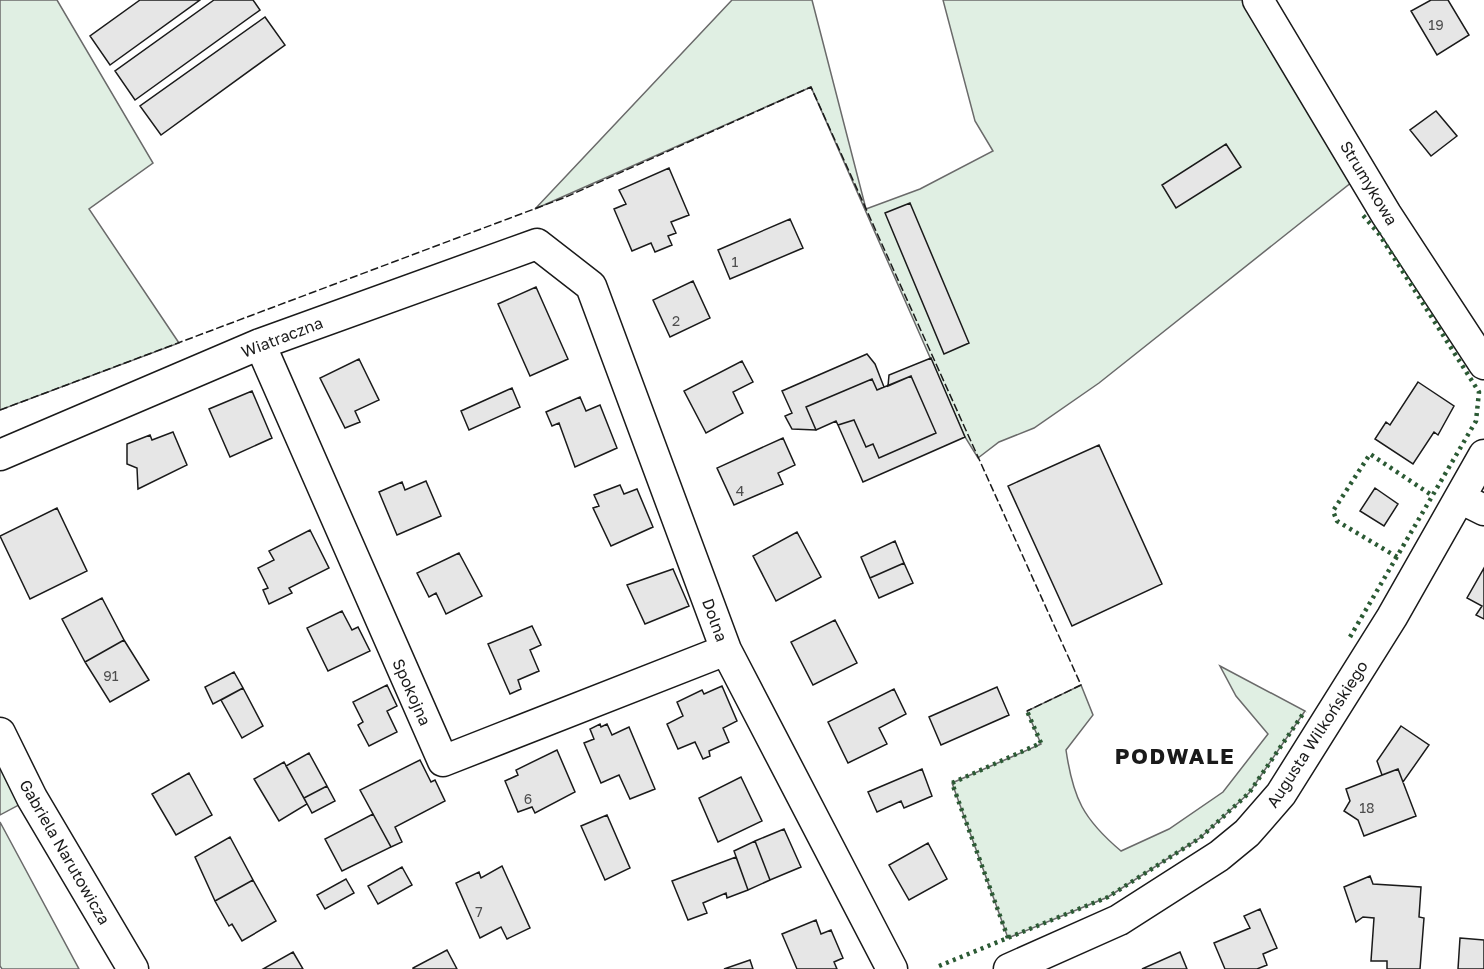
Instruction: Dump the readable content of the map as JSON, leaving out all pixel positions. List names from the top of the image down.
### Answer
{
  "streets": {
    "street": [
      "Strumykowa",
      "Wiatraczna",
      "Dolna",
      "Spokojna",
      "Augusta Wilkońskiego",
      "Gabriela Narutowicza"
    ]
  },
  "crossings": [
    ["Wiatraczna", "Dolna"],
    ["Wiatraczna", "Spokojna"],
    ["Dolna", "Spokojna"]
  ],
  "districts": ["PODWALE"],
  "house_numbers": [
    "19",
    "1",
    "2",
    "4",
    "91",
    "6",
    "18",
    "7"
  ]
}
